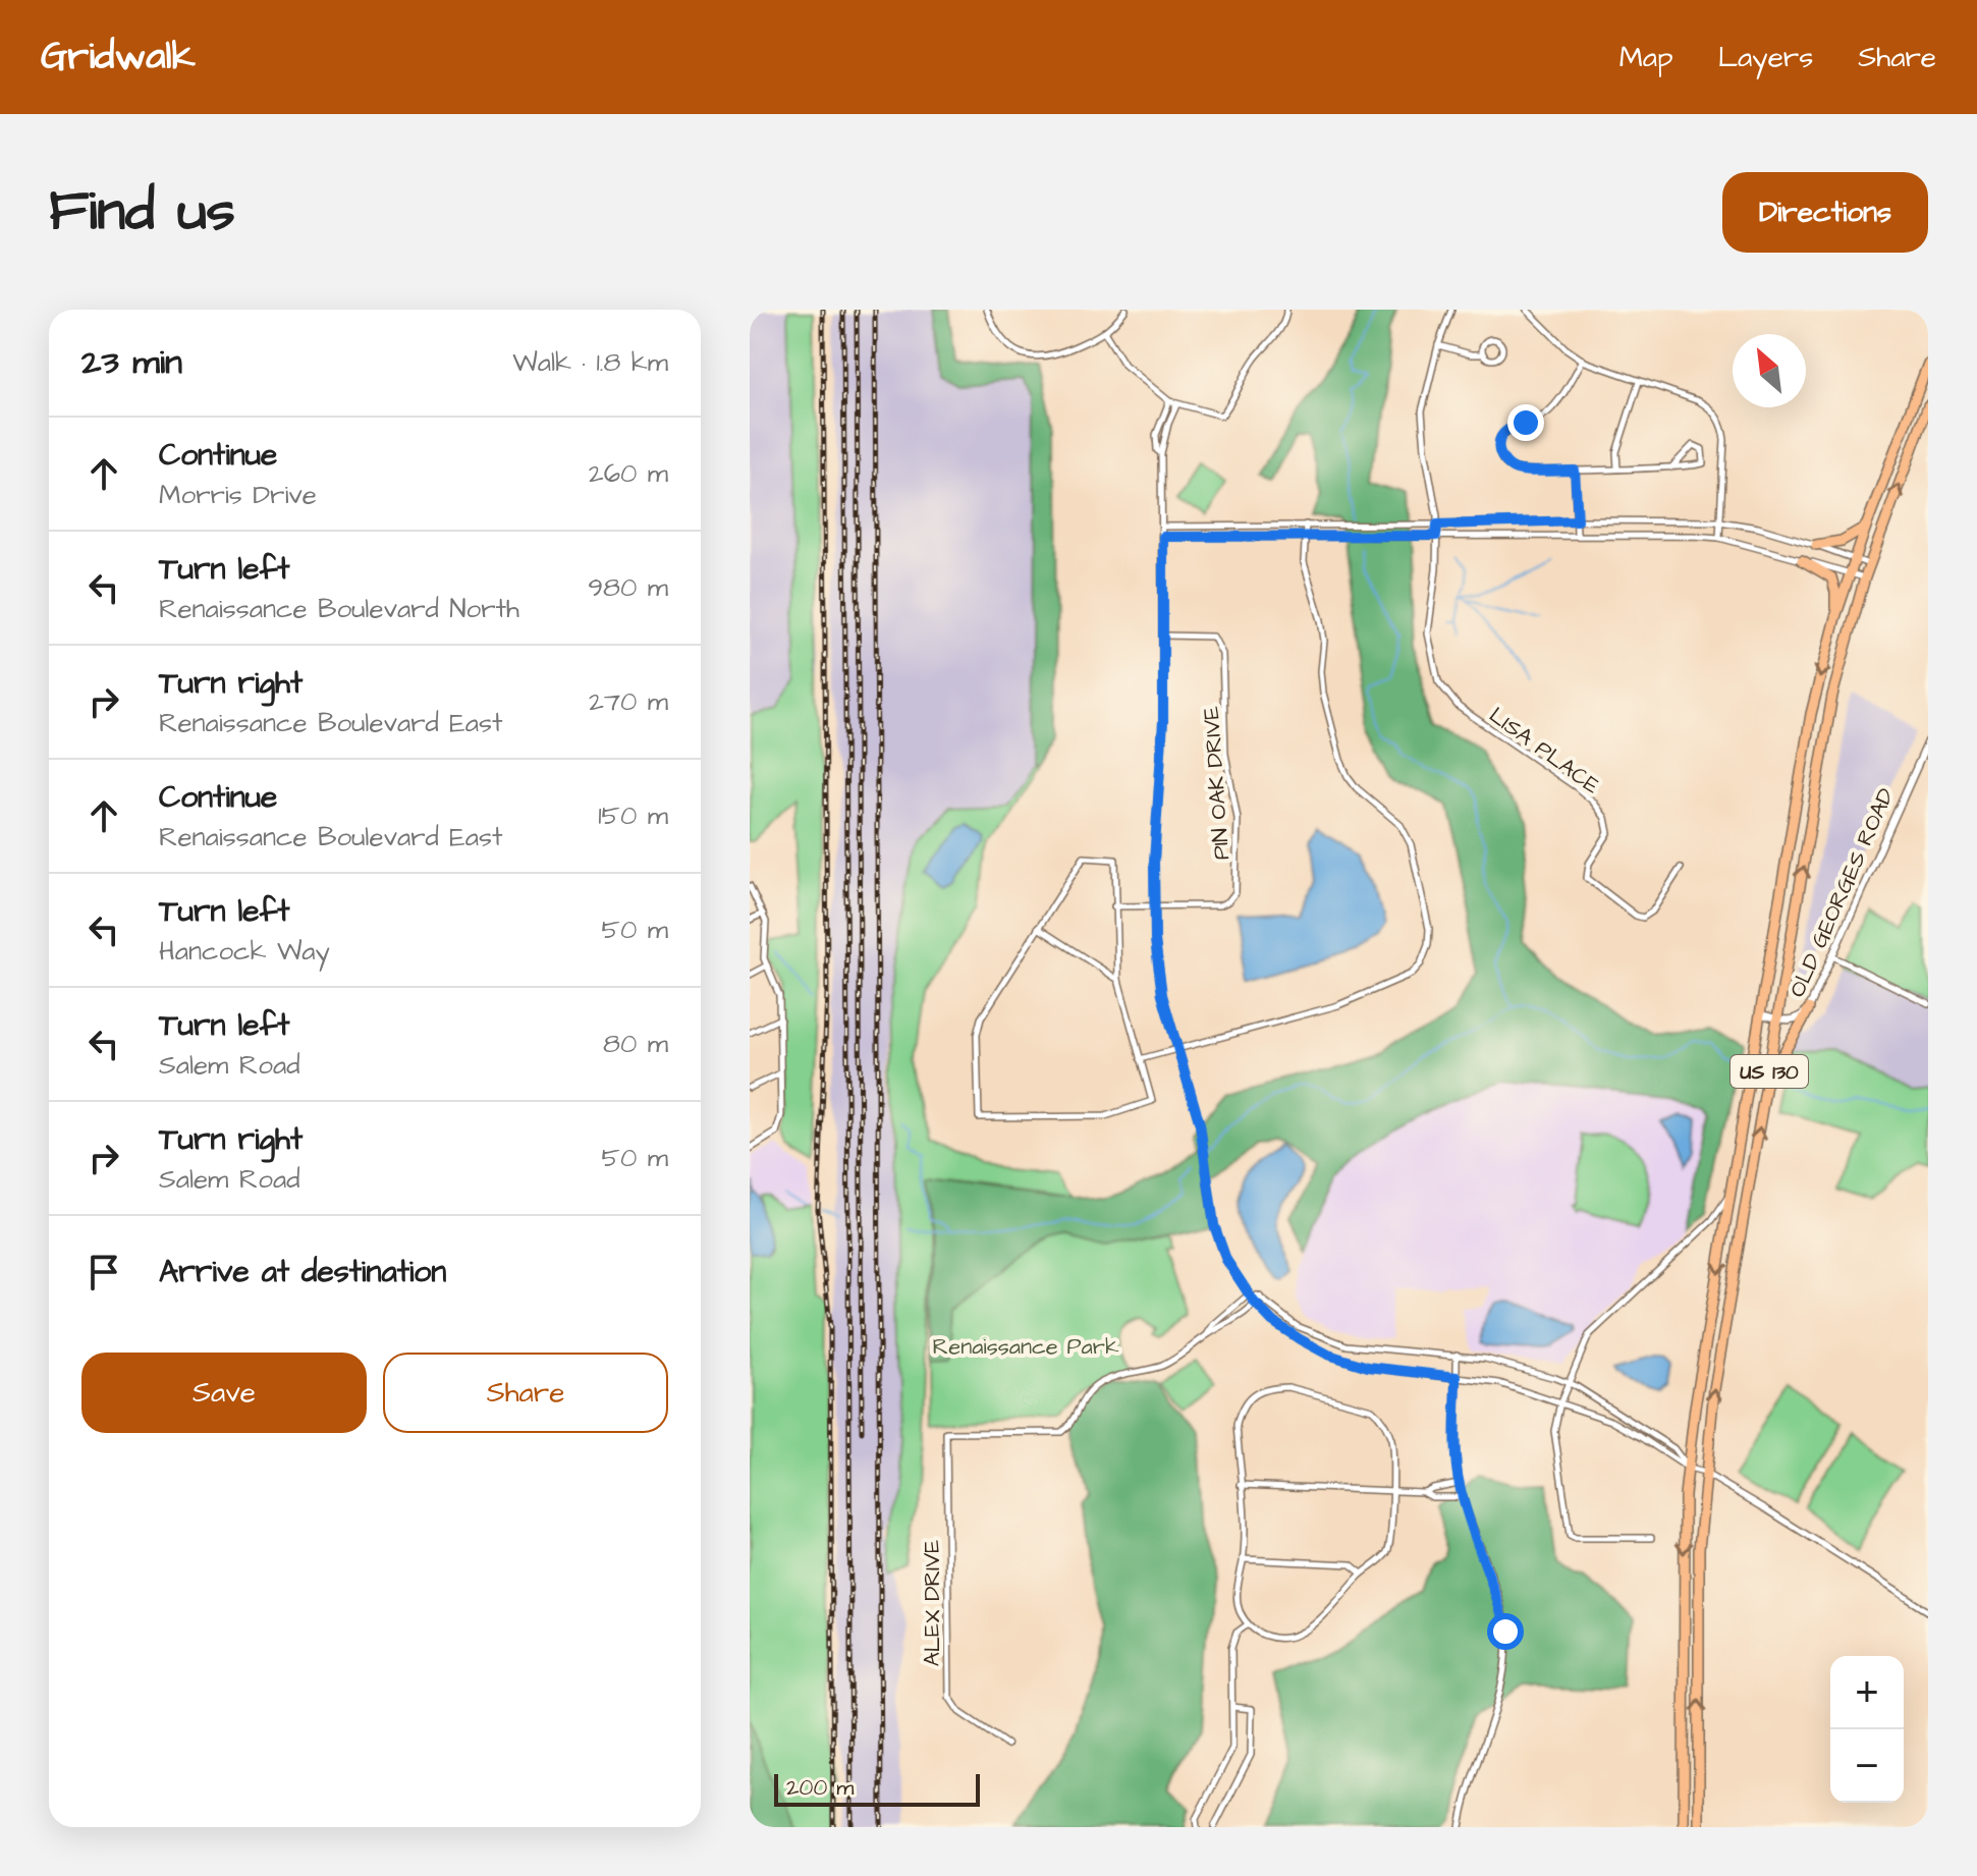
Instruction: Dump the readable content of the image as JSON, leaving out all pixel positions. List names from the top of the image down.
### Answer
{
  "streets": {
    "highway": ["US 130"],
    "street": [
      "LISA PLACE",
      "PIN OAK DRIVE",
      "OLD GEORGES ROAD",
      "ALEX DRIVE"
    ]
  },
  "crossings": [
    ["OLD GEORGES ROAD", "US 130"]
  ],
  "parks": ["Renaissance Park"],
  "scale_bar": "200 m",
  "north": "top left",
  "page": {
    "header": "Gridwalk",
    "nav": ["Map", "Layers", "Share"],
    "title": "Find us",
    "buttons": [
      "Directions",
      ["Save", "Share"]
    ],
    "heading": ["23 min", "Walk · 1.8 km"],
    "list": [
      ["Continue", "Morris Drive", "260 m"],
      ["Turn left", "Renaissance Boulevard North", "980 m"],
      ["Turn right", "Renaissance Boulevard East", "270 m"],
      ["Continue", "Renaissance Boulevard East", "150 m"],
      ["Turn left", "Hancock Way", "50 m"],
      ["Turn left", "Salem Road", "80 m"],
      ["Turn right", "Salem Road", "50 m"],
      "Arrive at destination"
    ],
    "map_buttons": ["+", "−"],
    "scale": "200 m"
  }
}
